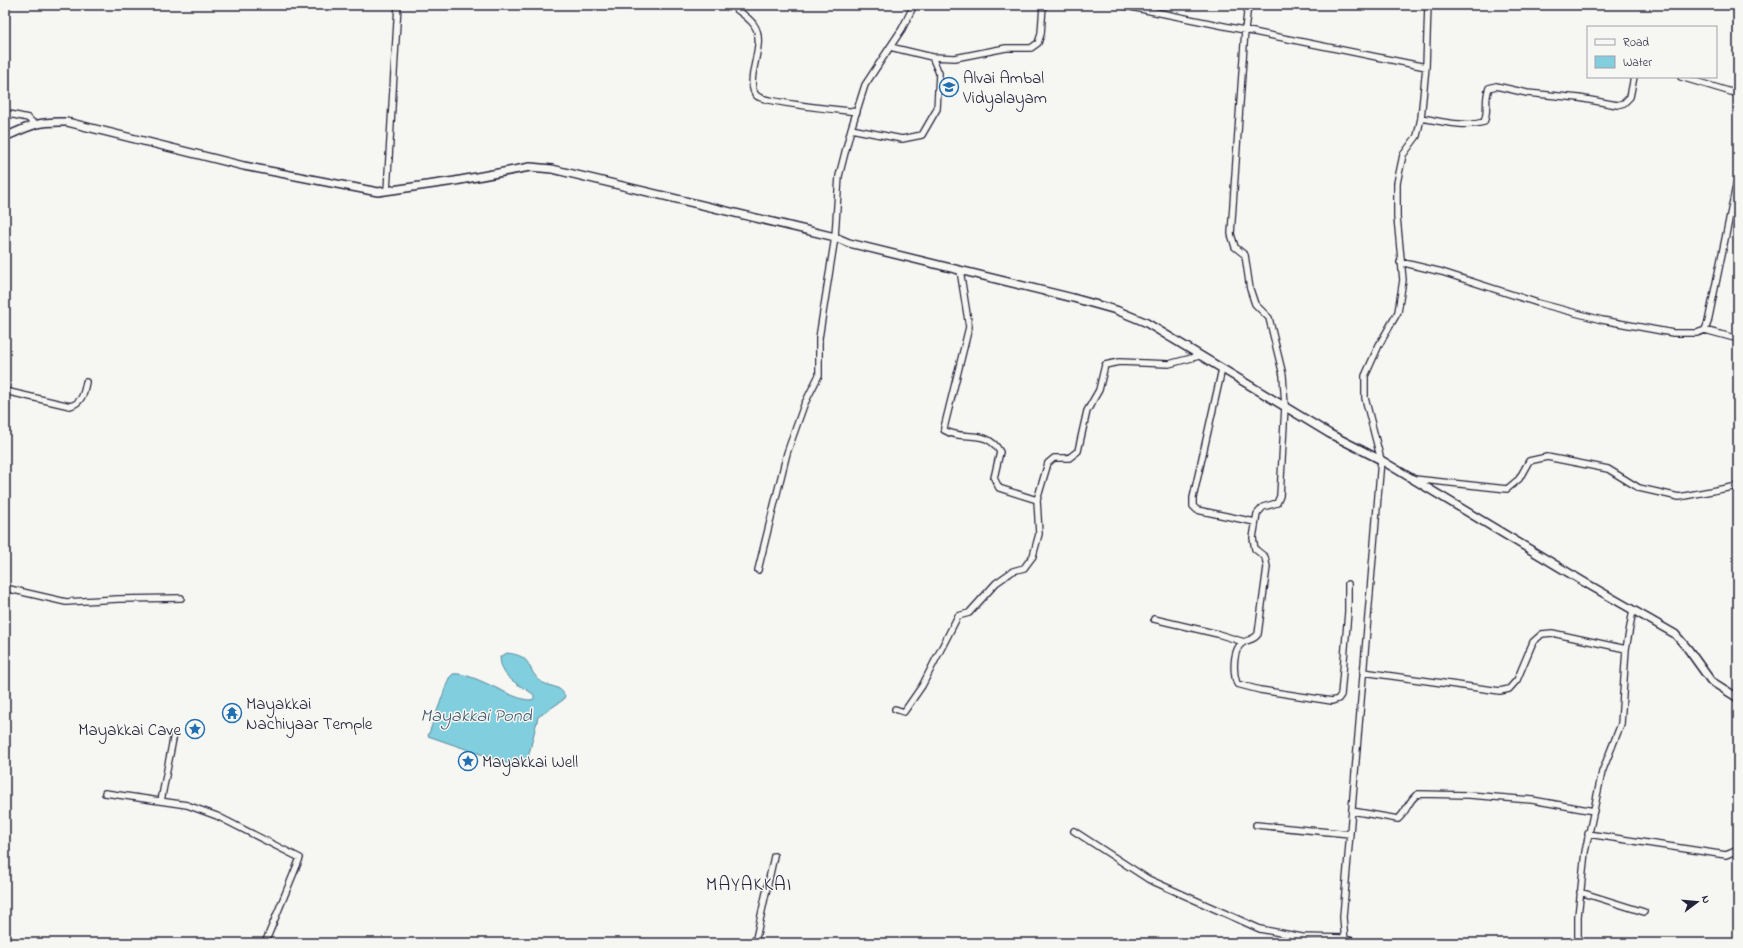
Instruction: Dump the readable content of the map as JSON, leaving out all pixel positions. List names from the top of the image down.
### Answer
{
  "districts": ["MAYAKKAI"],
  "water": ["Mayakkai Pond"],
  "places": {
    "school or university": ["Alvai Ambal Vidyalayam"],
    "temple": ["Mayakkai Nachiyaar Temple"],
    "place": ["Mayakkai Cave", "Mayakkai Well"]
  },
  "legend": ["Road", "Water"],
  "north": "right"
}
